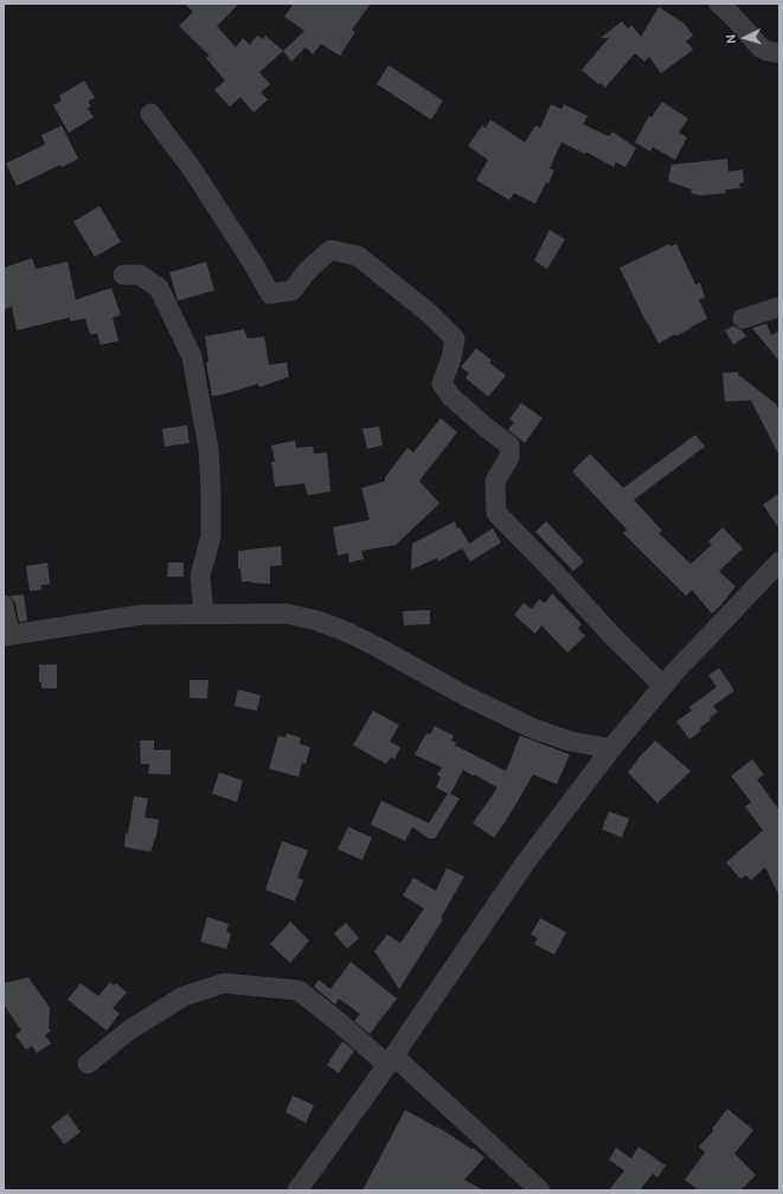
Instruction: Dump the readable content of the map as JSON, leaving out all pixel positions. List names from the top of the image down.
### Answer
{
  "north": "left"
}
